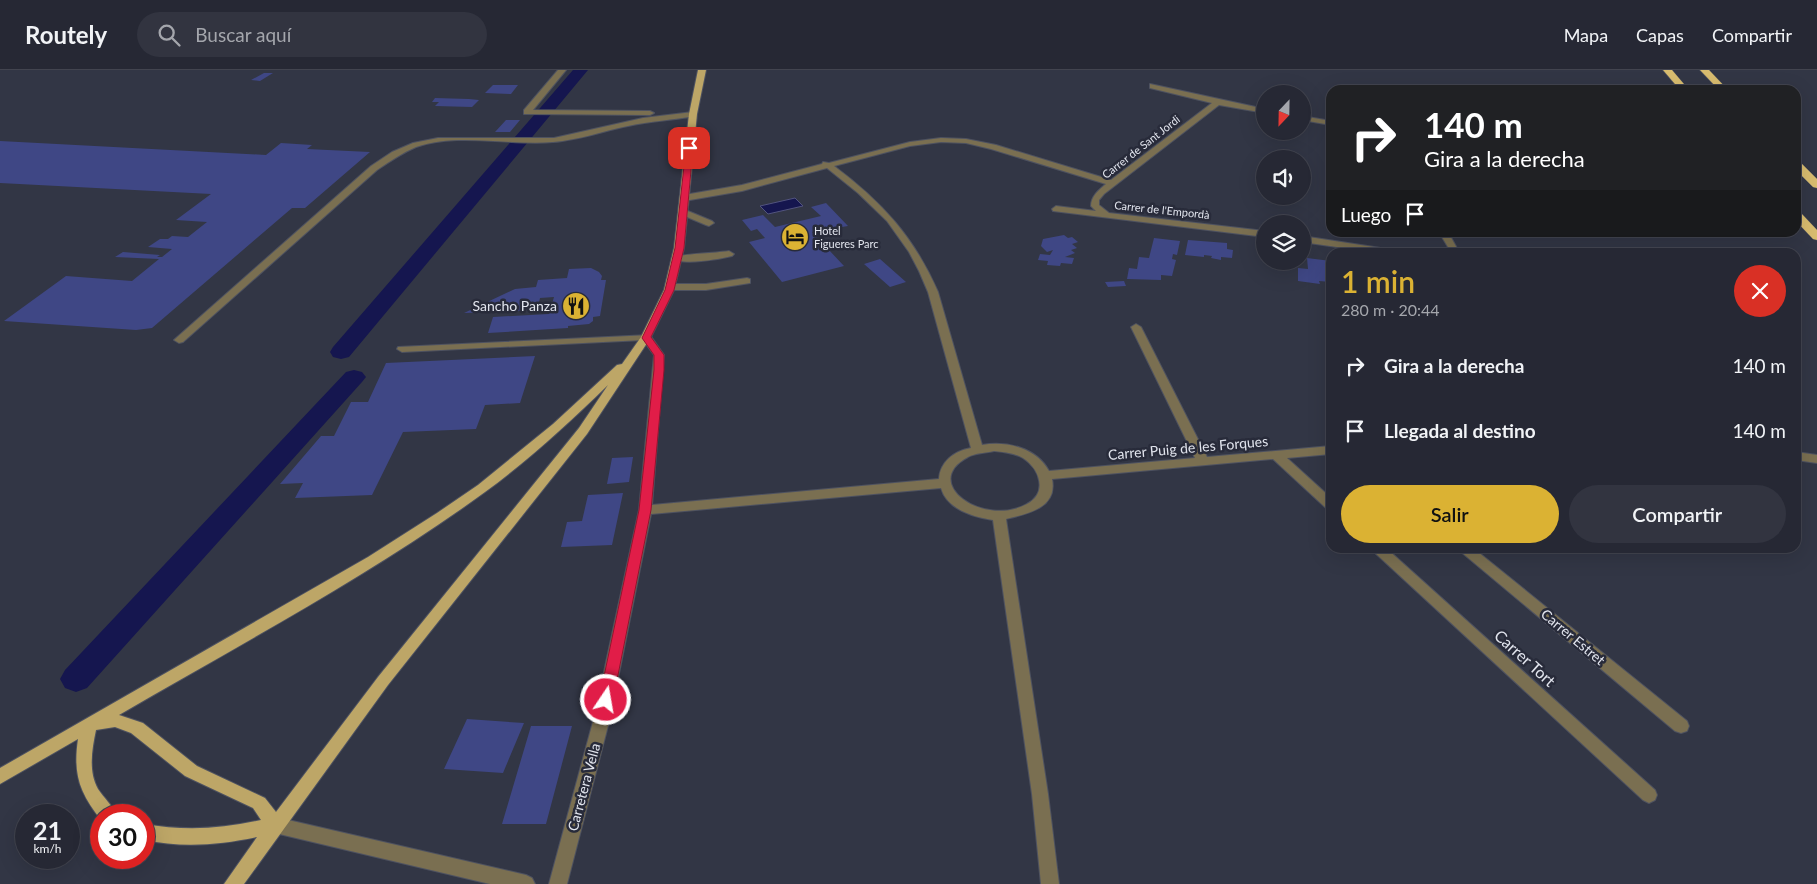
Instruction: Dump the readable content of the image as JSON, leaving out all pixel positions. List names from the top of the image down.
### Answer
{
  "streets": {
    "street": [
      "Carrer de Sant Jordi",
      "Carrer de l'Empordà",
      "Carrer Puig de les Forques",
      "Carrer Estret",
      "Carrer Tort",
      "Carretera Vella"
    ]
  },
  "crossings": [
    ["Carrer de Sant Jordi", "Carrer de l'Empordà"]
  ],
  "places": {
    "hotel": ["Hotel Figueres Parc"],
    "restaurant": ["Sancho Panza"]
  },
  "north": "bottom",
  "page": {
    "header": "Routely",
    "search": "Buscar aquí",
    "nav": ["Mapa", "Capas", "Compartir"],
    "turn": ["140 m", "Gira a la derecha"],
    "then": "Luego",
    "heading": ["1 min", "280 m · 20:44"],
    "list": [
      {
        "name": "Gira a la derecha",
        "value": "140 m"
      },
      {
        "name": "Llegada al destino",
        "value": "140 m"
      }
    ],
    "buttons": ["Salir", "Compartir"],
    "speed": "21 km/h",
    "limit": "30"
  }
}
